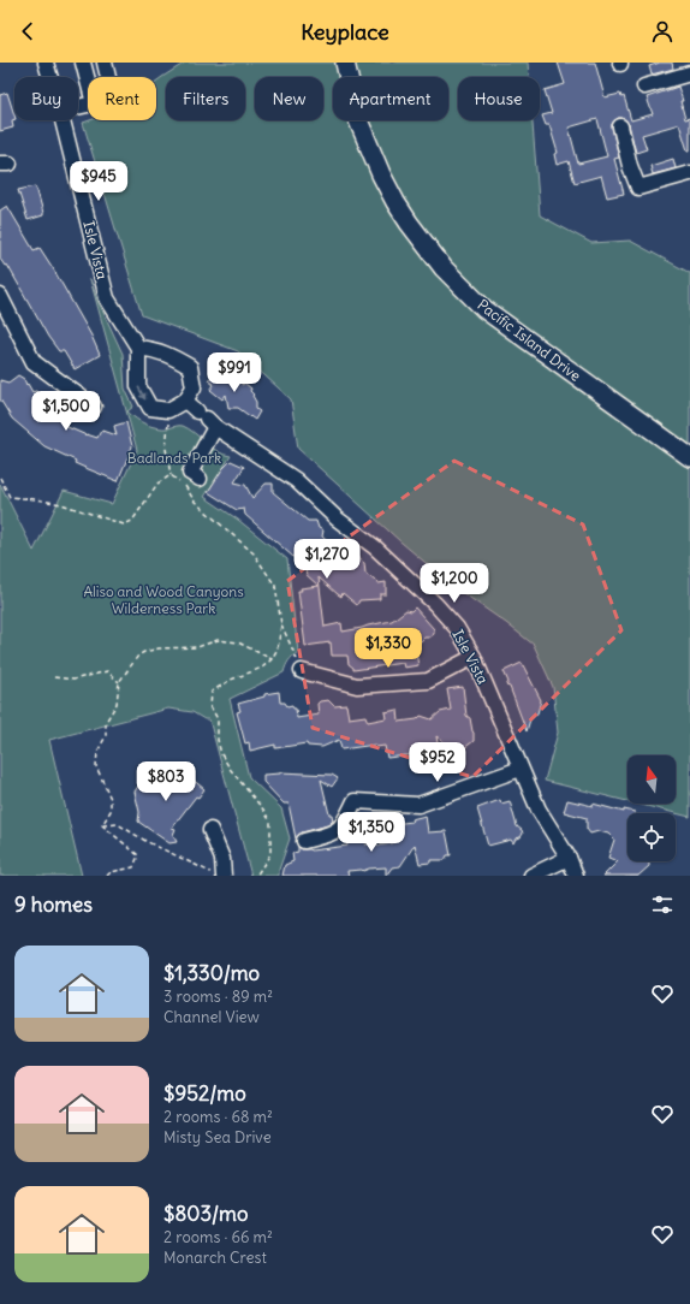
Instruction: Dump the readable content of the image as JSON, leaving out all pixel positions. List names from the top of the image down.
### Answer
{
  "streets": {
    "main road": ["Pacific Island Drive"],
    "street": ["Isle Vista"]
  },
  "parks": ["Badlands Park", "Aliso and Wood Canyons Wilderness Park"],
  "north": "top",
  "page": {
    "header": "Keyplace",
    "chip": [
      "Buy",
      "Rent",
      "Filters",
      "New",
      "Apartment",
      "House"
    ],
    "price": [
      "$945",
      "$991",
      "$1,500",
      "$1,270",
      "$1,200",
      "$1,330",
      "$952",
      "$803",
      "$1,350"
    ],
    "heading": "9 homes",
    "list": [
      {
        "name": "$1,330/mo",
        "note": "3 rooms · 89 m² · Channel View"
      },
      {
        "name": "$952/mo",
        "note": "2 rooms · 68 m² · Misty Sea Drive"
      },
      {
        "name": "$803/mo",
        "note": "2 rooms · 66 m² · Monarch Crest"
      }
    ]
  }
}
